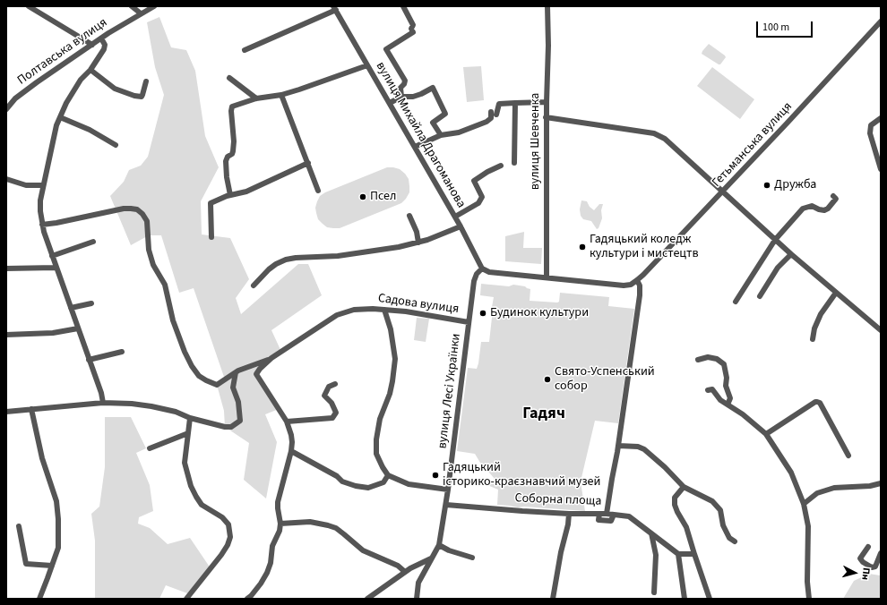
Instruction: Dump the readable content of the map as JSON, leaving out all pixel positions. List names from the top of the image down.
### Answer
{
  "streets": {
    "street": [
      "Полтавська вулиця",
      "вулиця Михайла Драгоманова",
      "вулиця Шевченка",
      "Гетьманська вулиця",
      "Садова вулиця",
      "вулиця Лесі Українки",
      "Соборна площа"
    ]
  },
  "crossings": [
    ["вулиця Михайла Драгоманова", "вулиця Лесі Українки"],
    ["Гетьманська вулиця", "Соборна площа"],
    ["Садова вулиця", "вулиця Лесі Українки"],
    ["вулиця Лесі Українки", "Соборна площа"]
  ],
  "districts": ["Гадяч"],
  "places": [
    "Дружба",
    "Псел",
    "Гадяцький коледж культури і мистецтв",
    "Будинок культури",
    "Свято-Успенський собор",
    "Гадяцький історико-краєзнавчий музей"
  ],
  "scale_bar": "100 m",
  "north": "right"
}
